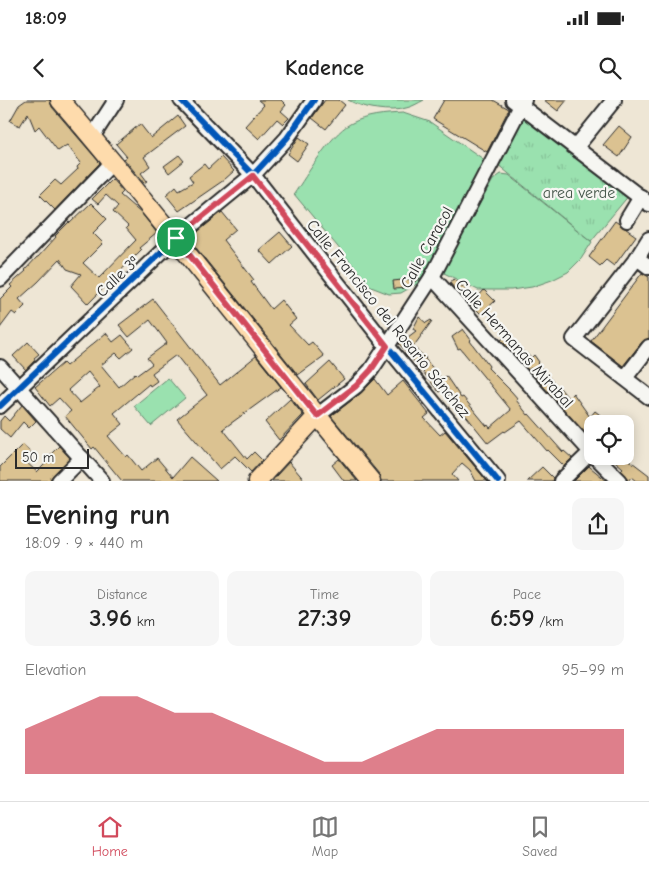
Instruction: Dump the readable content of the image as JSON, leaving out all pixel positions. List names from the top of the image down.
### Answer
{
  "streets": {
    "street": [
      "Calle Caracol",
      "Calle 3ª",
      "Calle Francisco del Rosario Sánchez",
      "Calle Hermanas Mirabal"
    ]
  },
  "crossings": [
    ["Calle Caracol", "Calle Francisco del Rosario Sánchez"],
    ["Calle Caracol", "Calle Hermanas Mirabal"],
    ["Calle 3ª", "Calle Francisco del Rosario Sánchez"]
  ],
  "parks": ["area verde"],
  "scale_bar": "50 m",
  "page": {
    "status": "18:09",
    "header": "Kadence",
    "scale": "50 m",
    "heading": ["Evening run", "18:09 · 9 × 440 m"],
    "stats": [
      ["Distance", "3.96 km"],
      ["Time", "27:39"],
      ["Pace", "6:59 /km"]
    ],
    "chart": ["Elevation", "95–99 m"],
    "tabs": ["Home", "Map", "Saved"]
  }
}
